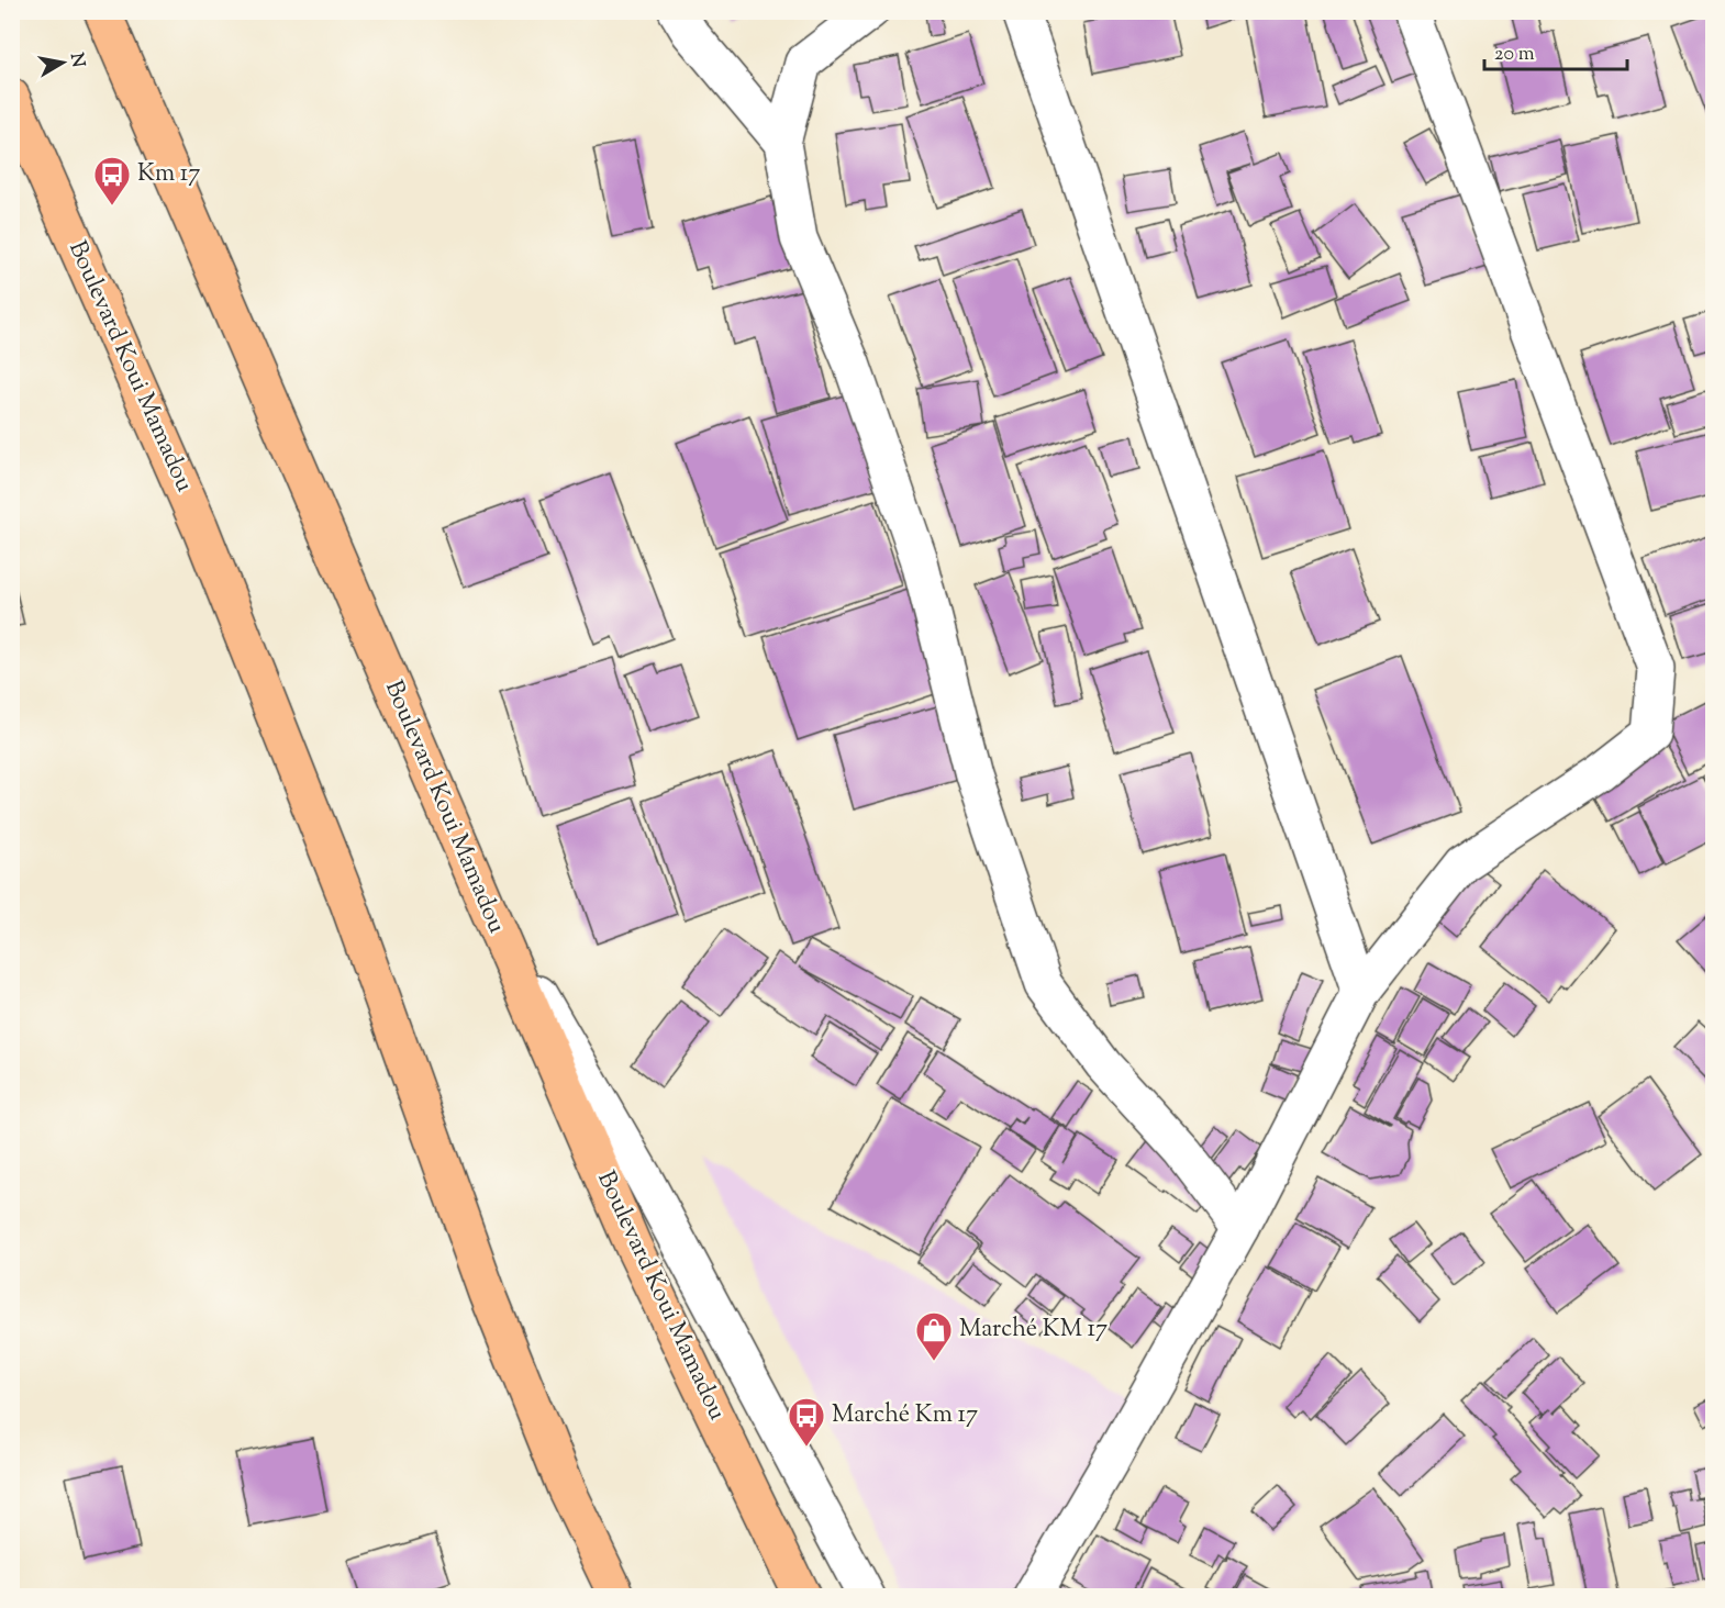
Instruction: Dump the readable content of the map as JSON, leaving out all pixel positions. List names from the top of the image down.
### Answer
{
  "streets": {
    "main road": ["Boulevard Koui Mamadou"]
  },
  "places": {
    "bus stop": ["Km 17", "Marché Km 17"],
    "shop": ["Marché KM 17"]
  },
  "scale_bar": "20 m",
  "north": "right"
}
